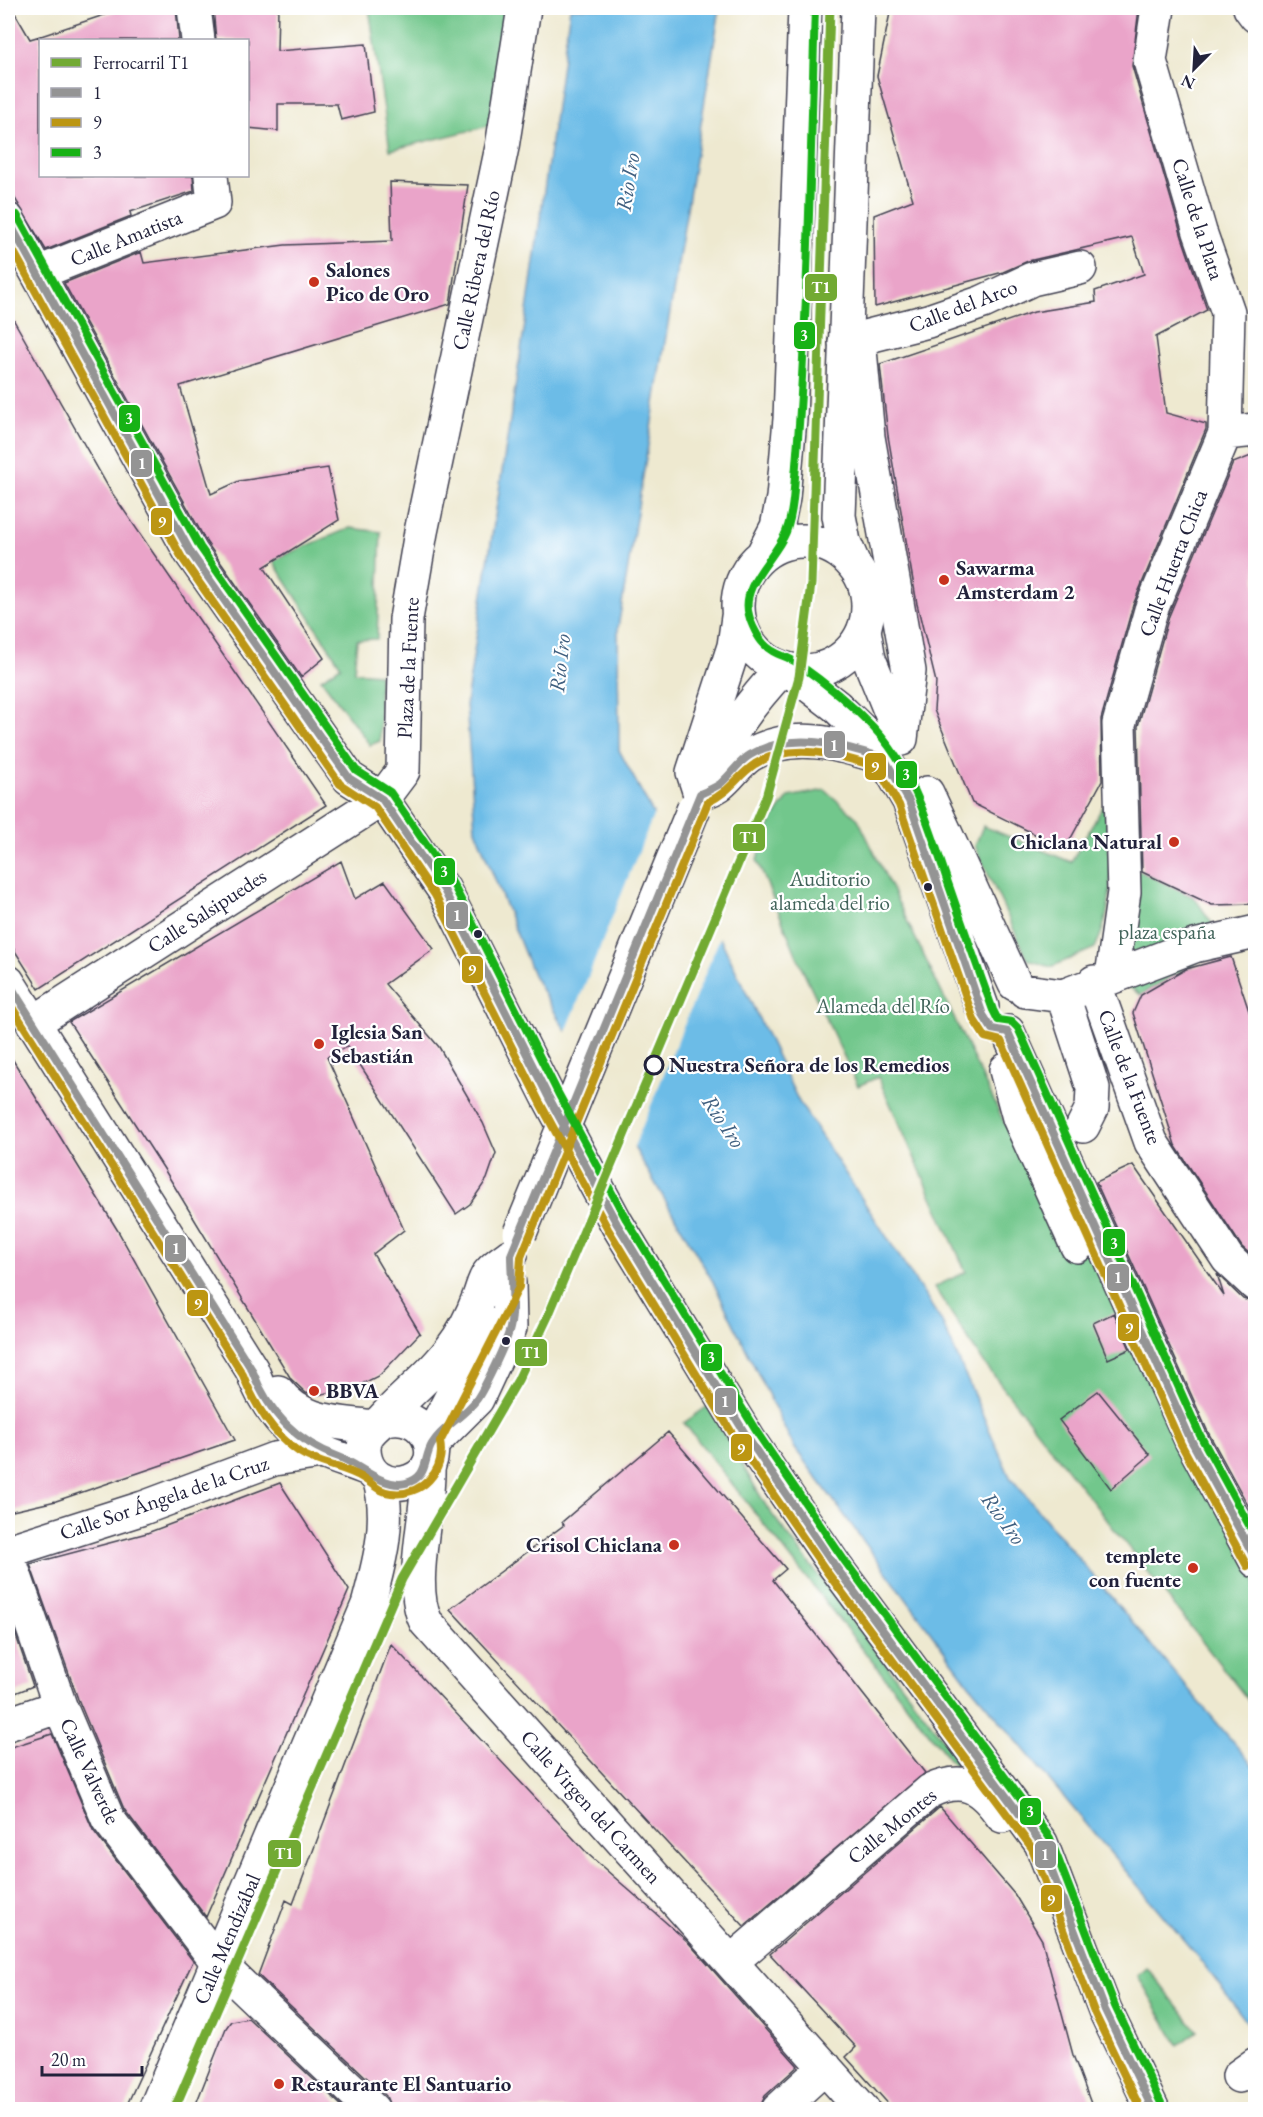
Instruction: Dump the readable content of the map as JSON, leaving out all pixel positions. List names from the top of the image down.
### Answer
{
  "streets": {
    "street": [
      "Calle de la Plata",
      "Calle Amatista",
      "Calle Ribera del Río",
      "Calle del Arco",
      "Calle Huerta Chica",
      "Plaza de la Fuente",
      "Calle Salsipuedes",
      "Calle de la Fuente",
      "Calle Sor Ángela de la Cruz",
      "Calle Valverde",
      "Calle Virgen del Carmen",
      "Calle Montes",
      "Calle Mendizábal"
    ]
  },
  "crossings": [
    ["Calle de la Plata", "Calle Huerta Chica"],
    ["Calle Ribera del Río", "Plaza de la Fuente"],
    ["Calle Huerta Chica", "Calle de la Fuente"],
    ["Plaza de la Fuente", "Calle Salsipuedes"],
    ["Calle Valverde", "Calle Mendizábal"],
    ["Calle Virgen del Carmen", "Calle Montes"],
    ["Calle Virgen del Carmen", "Calle Mendizábal"]
  ],
  "water": ["Rio Iro"],
  "parks": ["Auditorio alameda del rio", "plaza españa", "Alameda del Río"],
  "places": [
    "Salones Pico de Oro",
    "Sawarma Amsterdam 2",
    "Chiclana Natural",
    "Iglesia San Sebastián",
    "Nuestra Señora de los Remedios",
    "BBVA",
    "Crisol Chiclana",
    "templete con fuente",
    "Restaurante El Santuario"
  ],
  "lines": [
    "rail line T1",
    "transit line 3",
    "transit line 1",
    "transit line 9"
  ],
  "legend": [
    "Ferrocarril T1",
    "1",
    "9",
    "3"
  ],
  "scale_bar": "20 m",
  "north": "bottom left"
}
